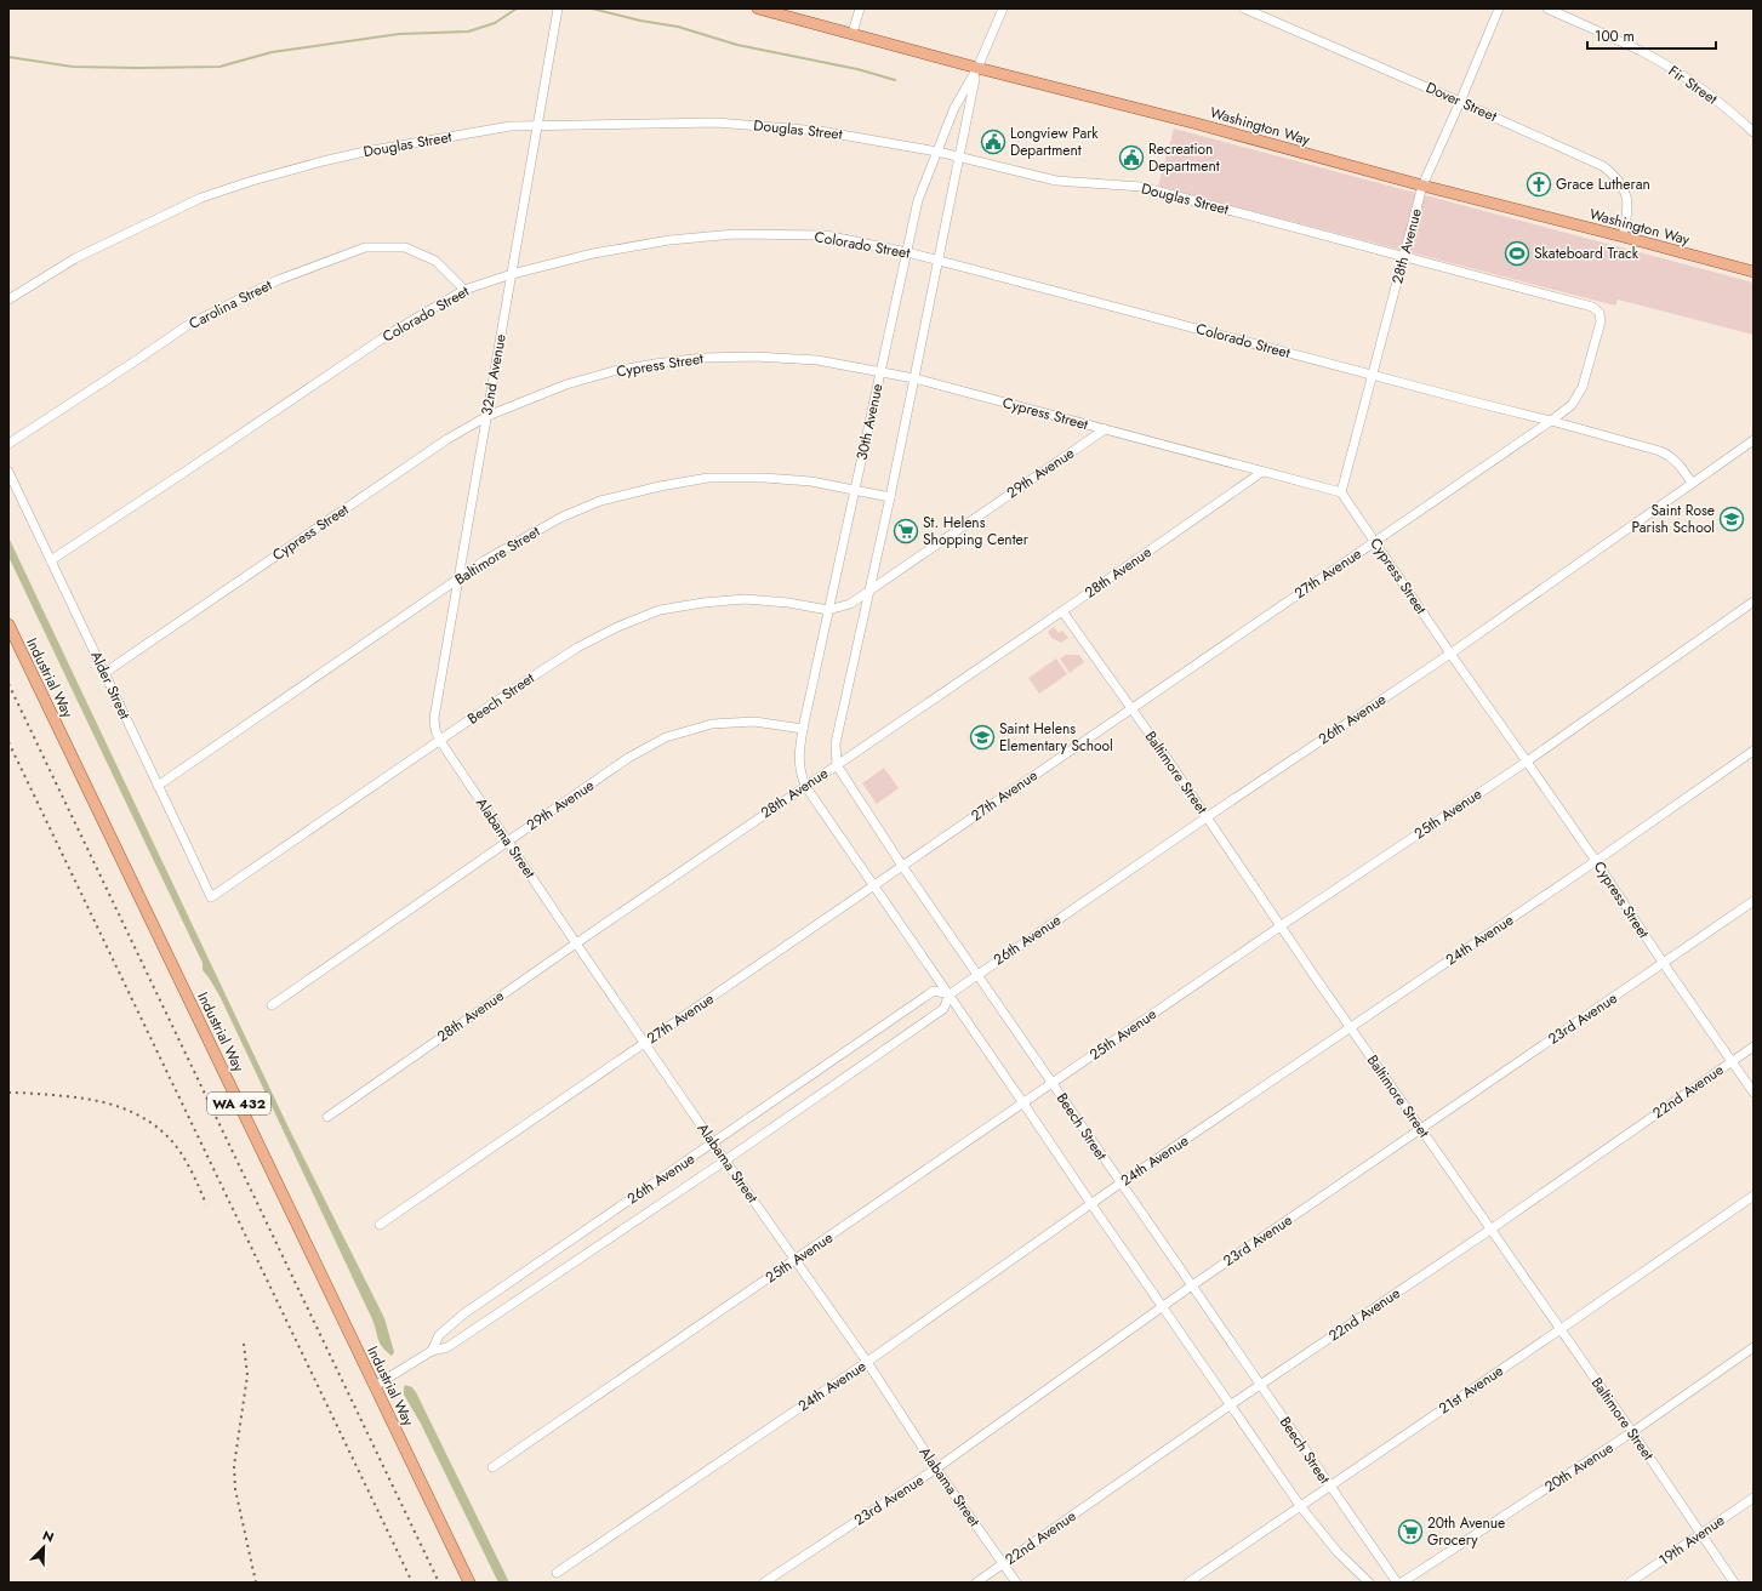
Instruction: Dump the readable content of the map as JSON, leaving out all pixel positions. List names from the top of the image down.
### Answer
{
  "streets": {
    "main road": ["Washington Way", "Industrial Way", "WA 432"],
    "street": [
      "Fir Street",
      "Dover Street",
      "Douglas Street",
      "Colorado Street",
      "28th Avenue",
      "Carolina Street",
      "Cypress Street",
      "32nd Avenue",
      "30th Avenue",
      "29th Avenue",
      "Baltimore Street",
      "27th Avenue",
      "Alder Street",
      "Beech Street",
      "26th Avenue",
      "25th Avenue",
      "Alabama Street",
      "24th Avenue",
      "23rd Avenue",
      "22nd Avenue",
      "21st Avenue",
      "20th Avenue",
      "19th Avenue"
    ]
  },
  "crossings": [
    ["Dover Street", "Washington Way"],
    ["Dover Street", "28th Avenue"],
    ["Washington Way", "28th Avenue"],
    ["Washington Way", "30th Avenue"],
    ["Douglas Street", "28th Avenue"],
    ["Douglas Street", "32nd Avenue"],
    ["Douglas Street", "30th Avenue"],
    ["Douglas Street", "27th Avenue"],
    ["Colorado Street", "28th Avenue"],
    ["Colorado Street", "Carolina Street"],
    ["Colorado Street", "32nd Avenue"],
    ["Colorado Street", "30th Avenue"],
    ["Colorado Street", "27th Avenue"],
    ["Colorado Street", "Alder Street"],
    ["Colorado Street", "26th Avenue"],
    ["28th Avenue", "Cypress Street"],
    ["28th Avenue", "30th Avenue"],
    ["28th Avenue", "Baltimore Street"],
    ["28th Avenue", "Beech Street"],
    ["28th Avenue", "Alabama Street"],
    ["Cypress Street", "32nd Avenue"],
    ["Cypress Street", "30th Avenue"],
    ["Cypress Street", "29th Avenue"],
    ["Cypress Street", "27th Avenue"],
    ["Cypress Street", "Alder Street"],
    ["Cypress Street", "26th Avenue"],
    ["Cypress Street", "25th Avenue"],
    ["Cypress Street", "24th Avenue"],
    ["Cypress Street", "23rd Avenue"],
    ["Cypress Street", "22nd Avenue"],
    ["32nd Avenue", "Baltimore Street"],
    ["32nd Avenue", "Beech Street"],
    ["32nd Avenue", "Alabama Street"],
    ["30th Avenue", "29th Avenue"],
    ["30th Avenue", "Baltimore Street"],
    ["30th Avenue", "Beech Street"],
    ["29th Avenue", "Beech Street"],
    ["29th Avenue", "Alabama Street"],
    ["Baltimore Street", "27th Avenue"],
    ["Baltimore Street", "Alder Street"],
    ["Baltimore Street", "26th Avenue"],
    ["Baltimore Street", "25th Avenue"],
    ["Baltimore Street", "24th Avenue"],
    ["Baltimore Street", "23rd Avenue"],
    ["Baltimore Street", "22nd Avenue"],
    ["Baltimore Street", "21st Avenue"],
    ["Baltimore Street", "20th Avenue"],
    ["Baltimore Street", "19th Avenue"],
    ["27th Avenue", "Beech Street"],
    ["27th Avenue", "Alabama Street"],
    ["Industrial Way", "26th Avenue"],
    ["Alder Street", "Beech Street"],
    ["Beech Street", "26th Avenue"],
    ["Beech Street", "25th Avenue"],
    ["Beech Street", "Alabama Street"],
    ["Beech Street", "24th Avenue"],
    ["Beech Street", "23rd Avenue"],
    ["Beech Street", "22nd Avenue"],
    ["Beech Street", "21st Avenue"],
    ["26th Avenue", "Alabama Street"],
    ["25th Avenue", "Alabama Street"],
    ["Alabama Street", "24th Avenue"],
    ["Alabama Street", "23rd Avenue"],
    ["Alabama Street", "22nd Avenue"]
  ],
  "places": {
    "public building": ["Longview Park Department", "Recreation Department"],
    "church": ["Grace Lutheran"],
    "sports": ["Skateboard Track"],
    "school or university": ["Saint Rose Parish School", "Saint Helens Elementary School"],
    "supermarket": ["St. Helens Shopping Center", "20th Avenue Grocery"]
  },
  "scale_bar": "100 m",
  "north": "top right"
}
